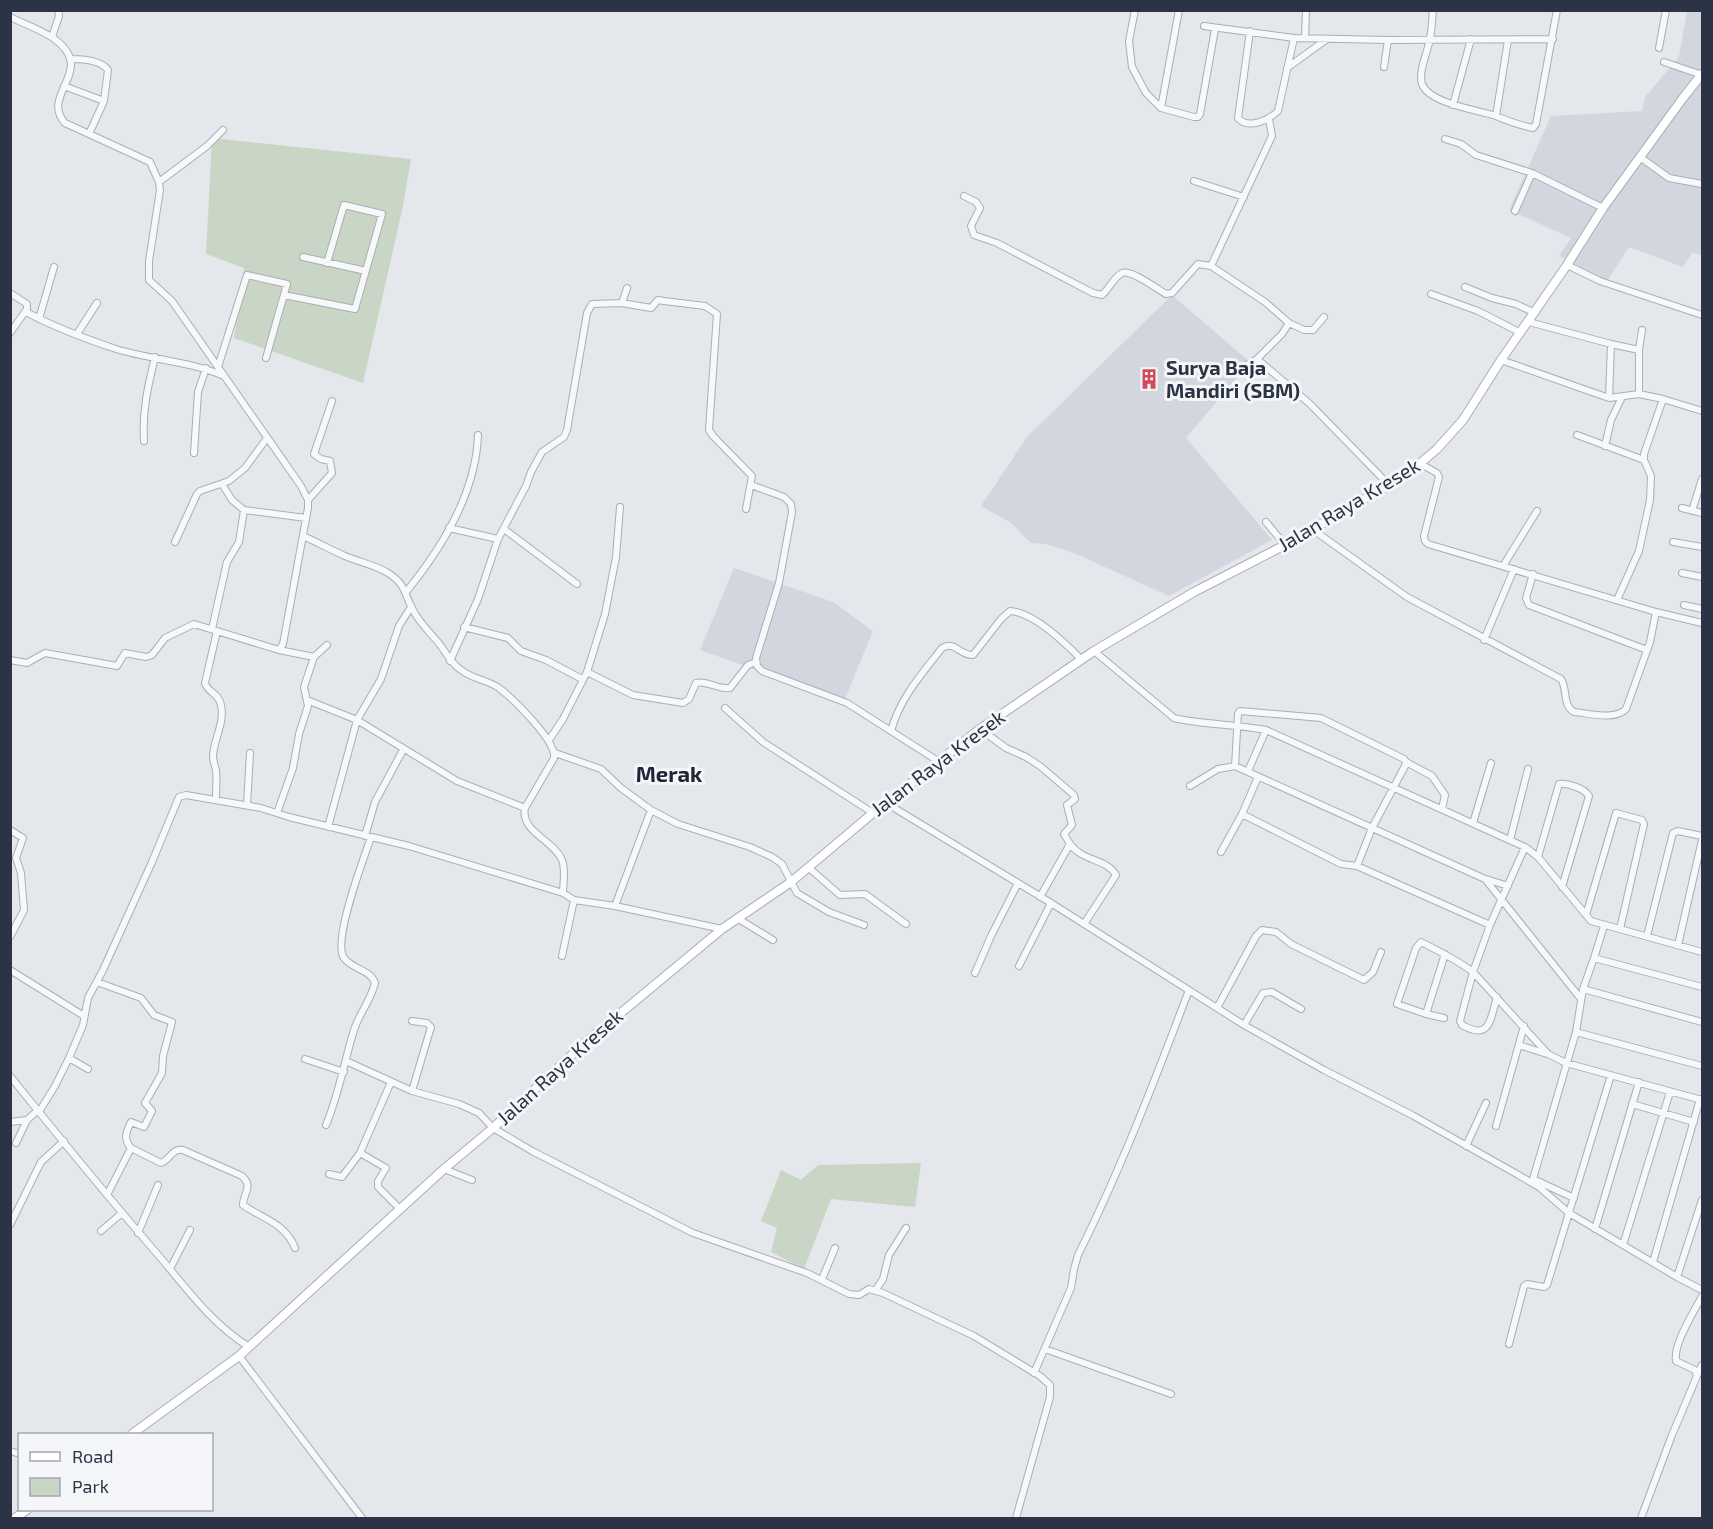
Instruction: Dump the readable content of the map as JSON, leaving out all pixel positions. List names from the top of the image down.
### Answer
{
  "streets": {
    "main road": ["Jalan Raya Kresek"]
  },
  "districts": ["Merak"],
  "places": {
    "building": ["Surya Baja Mandiri (SBM)"]
  },
  "legend": ["Road", "Park"]
}
